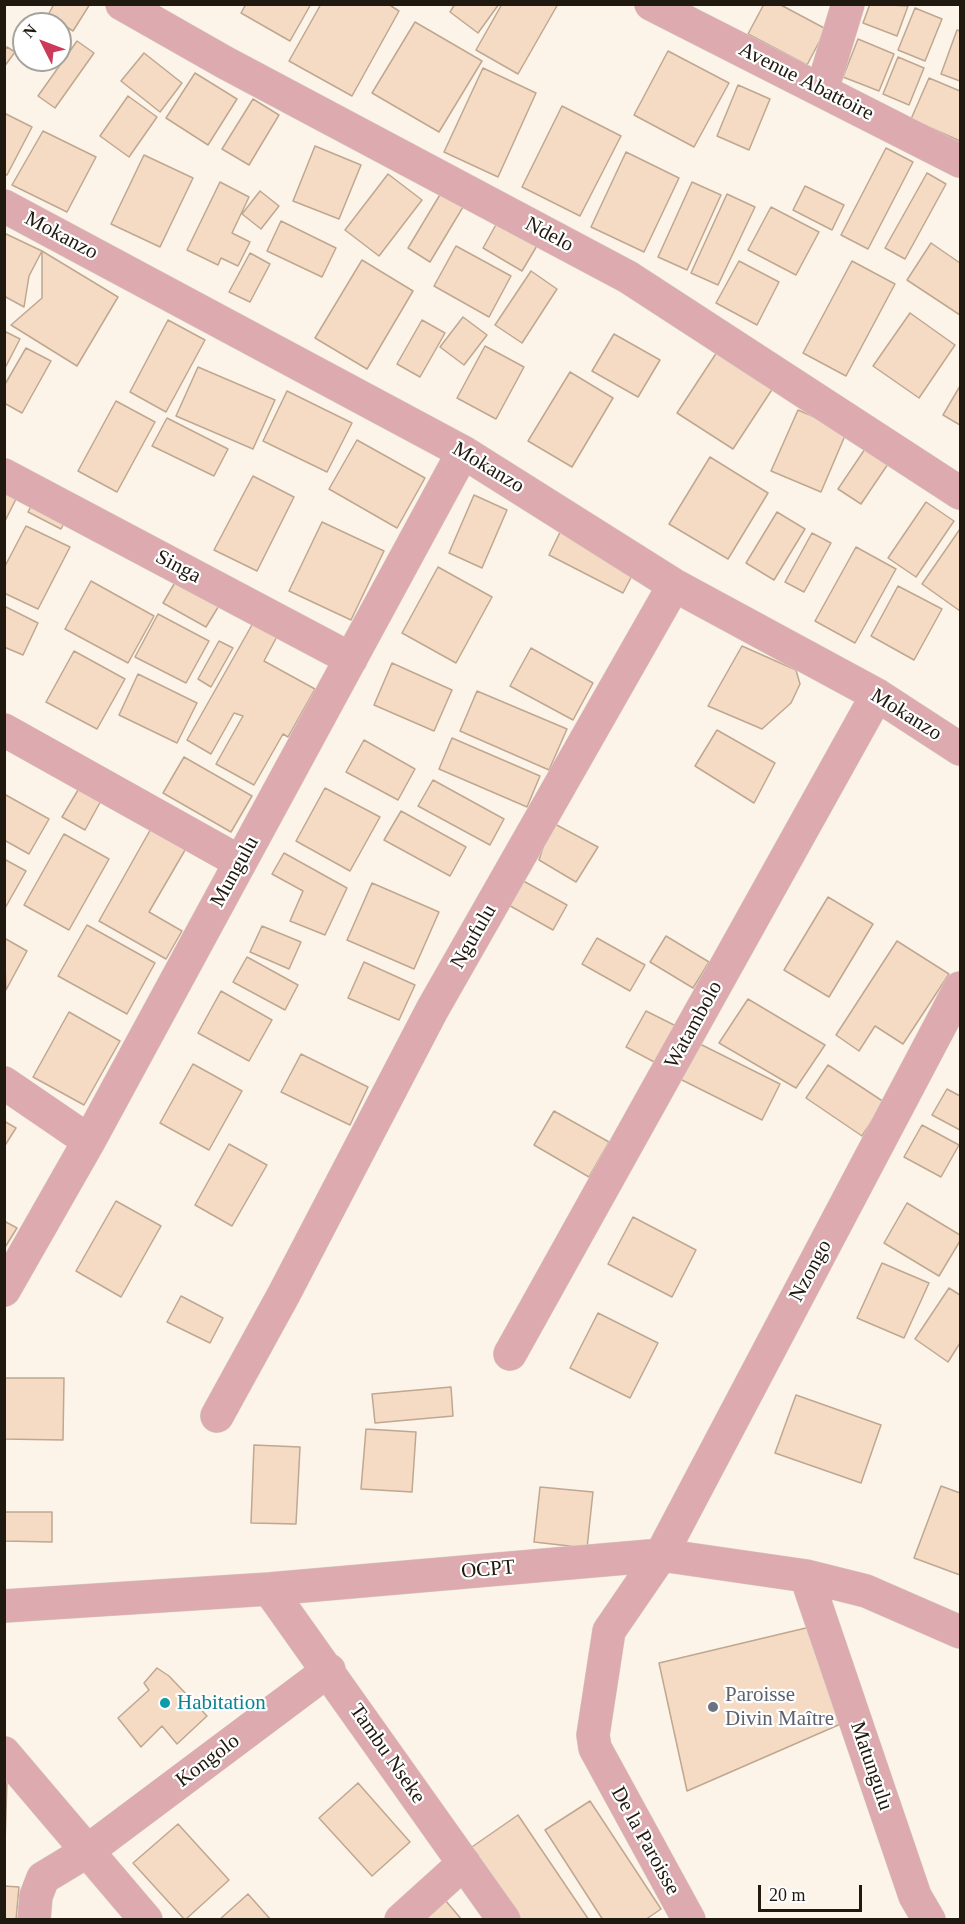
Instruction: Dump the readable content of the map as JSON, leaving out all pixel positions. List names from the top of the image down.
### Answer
{
  "streets": {
    "street": [
      "Avenue Abattoire",
      "Ndelo",
      "Mokanzo",
      "Singa",
      "Mungulu",
      "Ngufulu",
      "Watambolo",
      "Nzongo",
      "OCPT",
      "Tambu Nseke",
      "Kongolo",
      "Matungulu",
      "De la Paroisse"
    ]
  },
  "crossings": [
    ["Mokanzo", "Mungulu"],
    ["Mokanzo", "Ngufulu"],
    ["Mokanzo", "Watambolo"],
    ["Singa", "Mungulu"],
    ["Nzongo", "OCPT"],
    ["Nzongo", "De la Paroisse"],
    ["OCPT", "Tambu Nseke"],
    ["OCPT", "Matungulu"],
    ["Tambu Nseke", "Kongolo"]
  ],
  "places": ["Habitation", "Paroisse Divin Maître"],
  "scale_bar": "20 m",
  "north": "top left"
}
